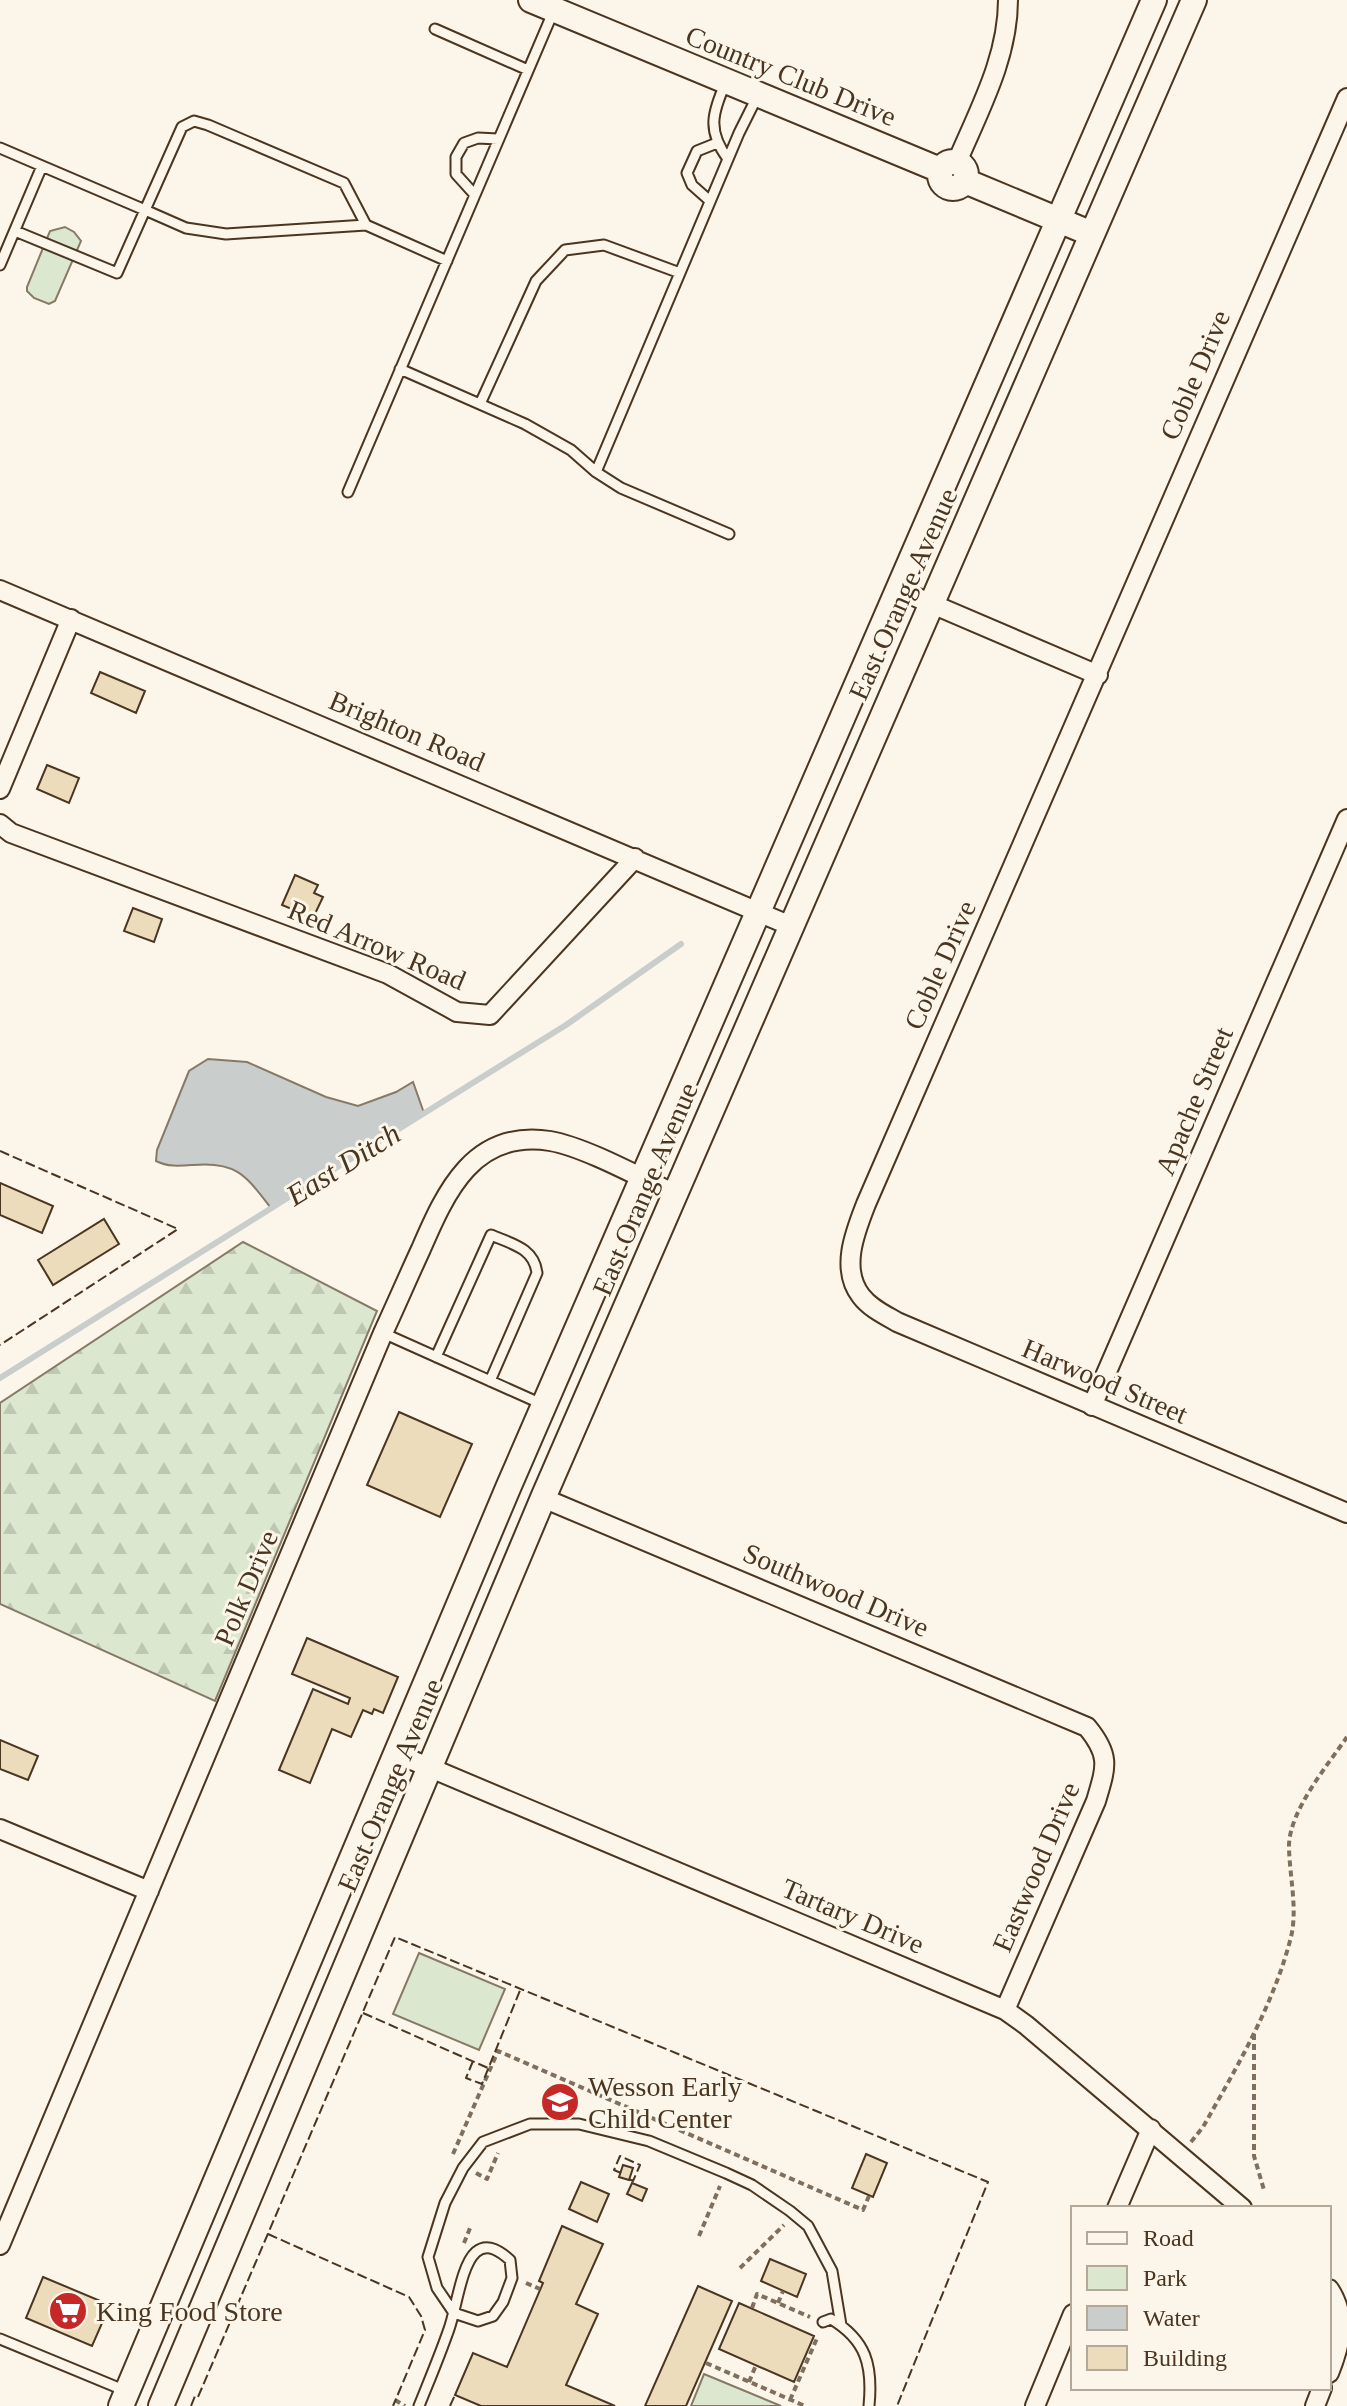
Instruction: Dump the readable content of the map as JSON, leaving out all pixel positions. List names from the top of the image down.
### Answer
{
  "streets": {
    "street": [
      "Country Club Drive",
      "Coble Drive",
      "East Orange Avenue",
      "Brighton Road",
      "Red Arrow Road",
      "Apache Street",
      "Harwood Street",
      "Polk Drive",
      "Southwood Drive",
      "Eastwood Drive",
      "Tartary Drive"
    ]
  },
  "crossings": [
    ["Country Club Drive", "East Orange Avenue"],
    ["Coble Drive", "Harwood Street"],
    ["East Orange Avenue", "Brighton Road"],
    ["East Orange Avenue", "Polk Drive"],
    ["East Orange Avenue", "Southwood Drive"],
    ["East Orange Avenue", "Tartary Drive"],
    ["Brighton Road", "Red Arrow Road"],
    ["Apache Street", "Harwood Street"],
    ["Southwood Drive", "Eastwood Drive"],
    ["Eastwood Drive", "Tartary Drive"]
  ],
  "water": ["East Ditch"],
  "places": {
    "school or university": ["Wesson Early Child Center"],
    "supermarket": ["King Food Store"]
  },
  "legend": [
    "Road",
    "Park",
    "Water",
    "Building"
  ]
}
